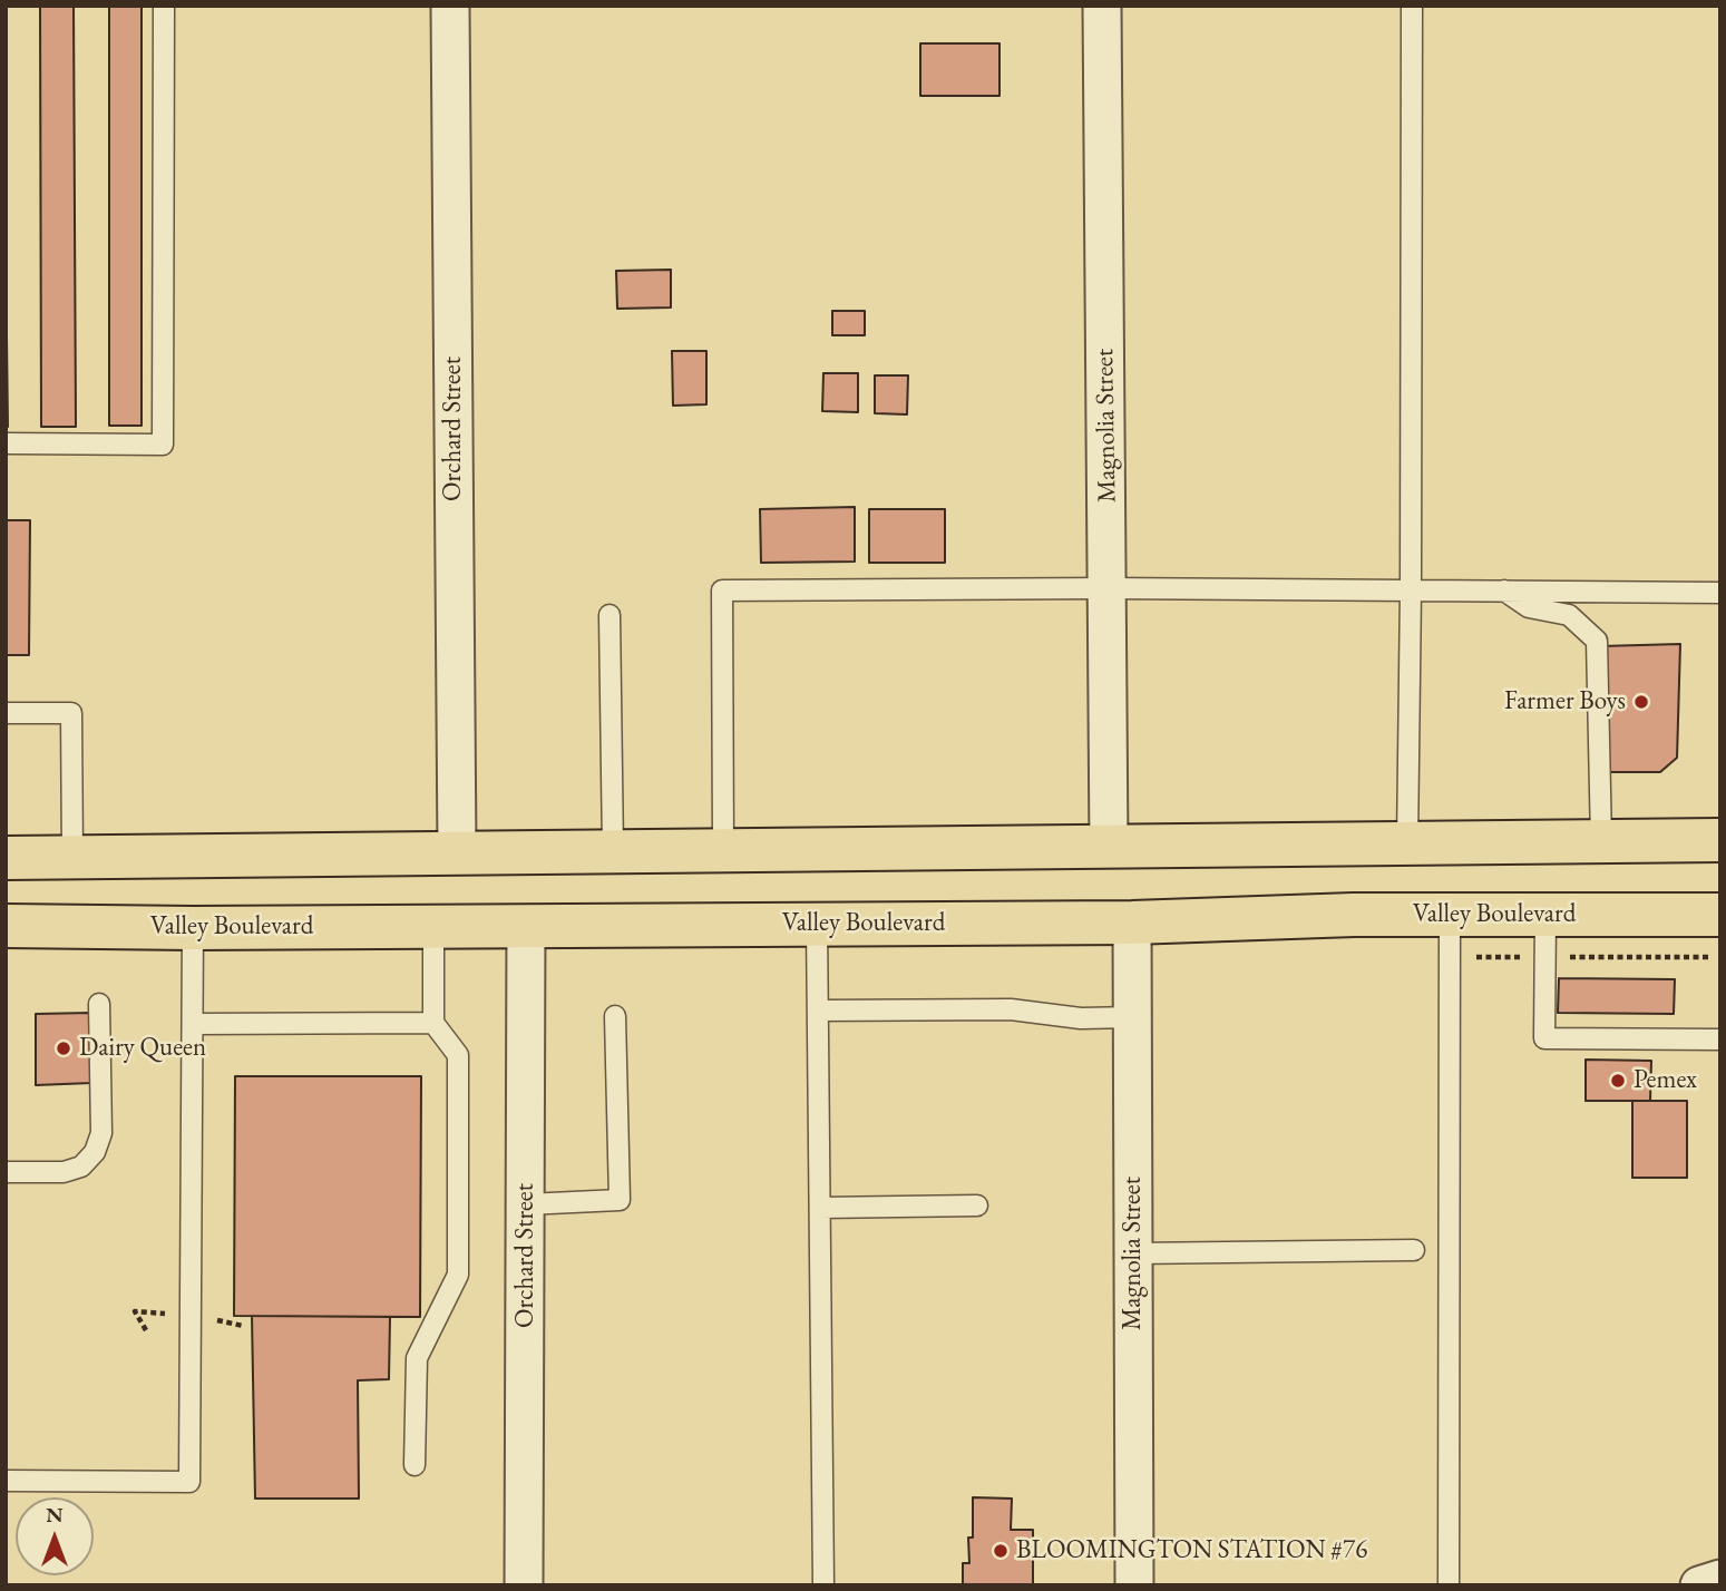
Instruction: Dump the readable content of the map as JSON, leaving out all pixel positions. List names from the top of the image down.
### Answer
{
  "streets": {
    "main road": ["Valley Boulevard"],
    "street": ["Magnolia Street", "Orchard Street"]
  },
  "crossings": [
    ["Magnolia Street", "Valley Boulevard"],
    ["Orchard Street", "Valley Boulevard"]
  ],
  "places": [
    "Farmer Boys",
    "Dairy Queen",
    "Pemex",
    "BLOOMINGTON STATION #76"
  ],
  "north": "top"
}
